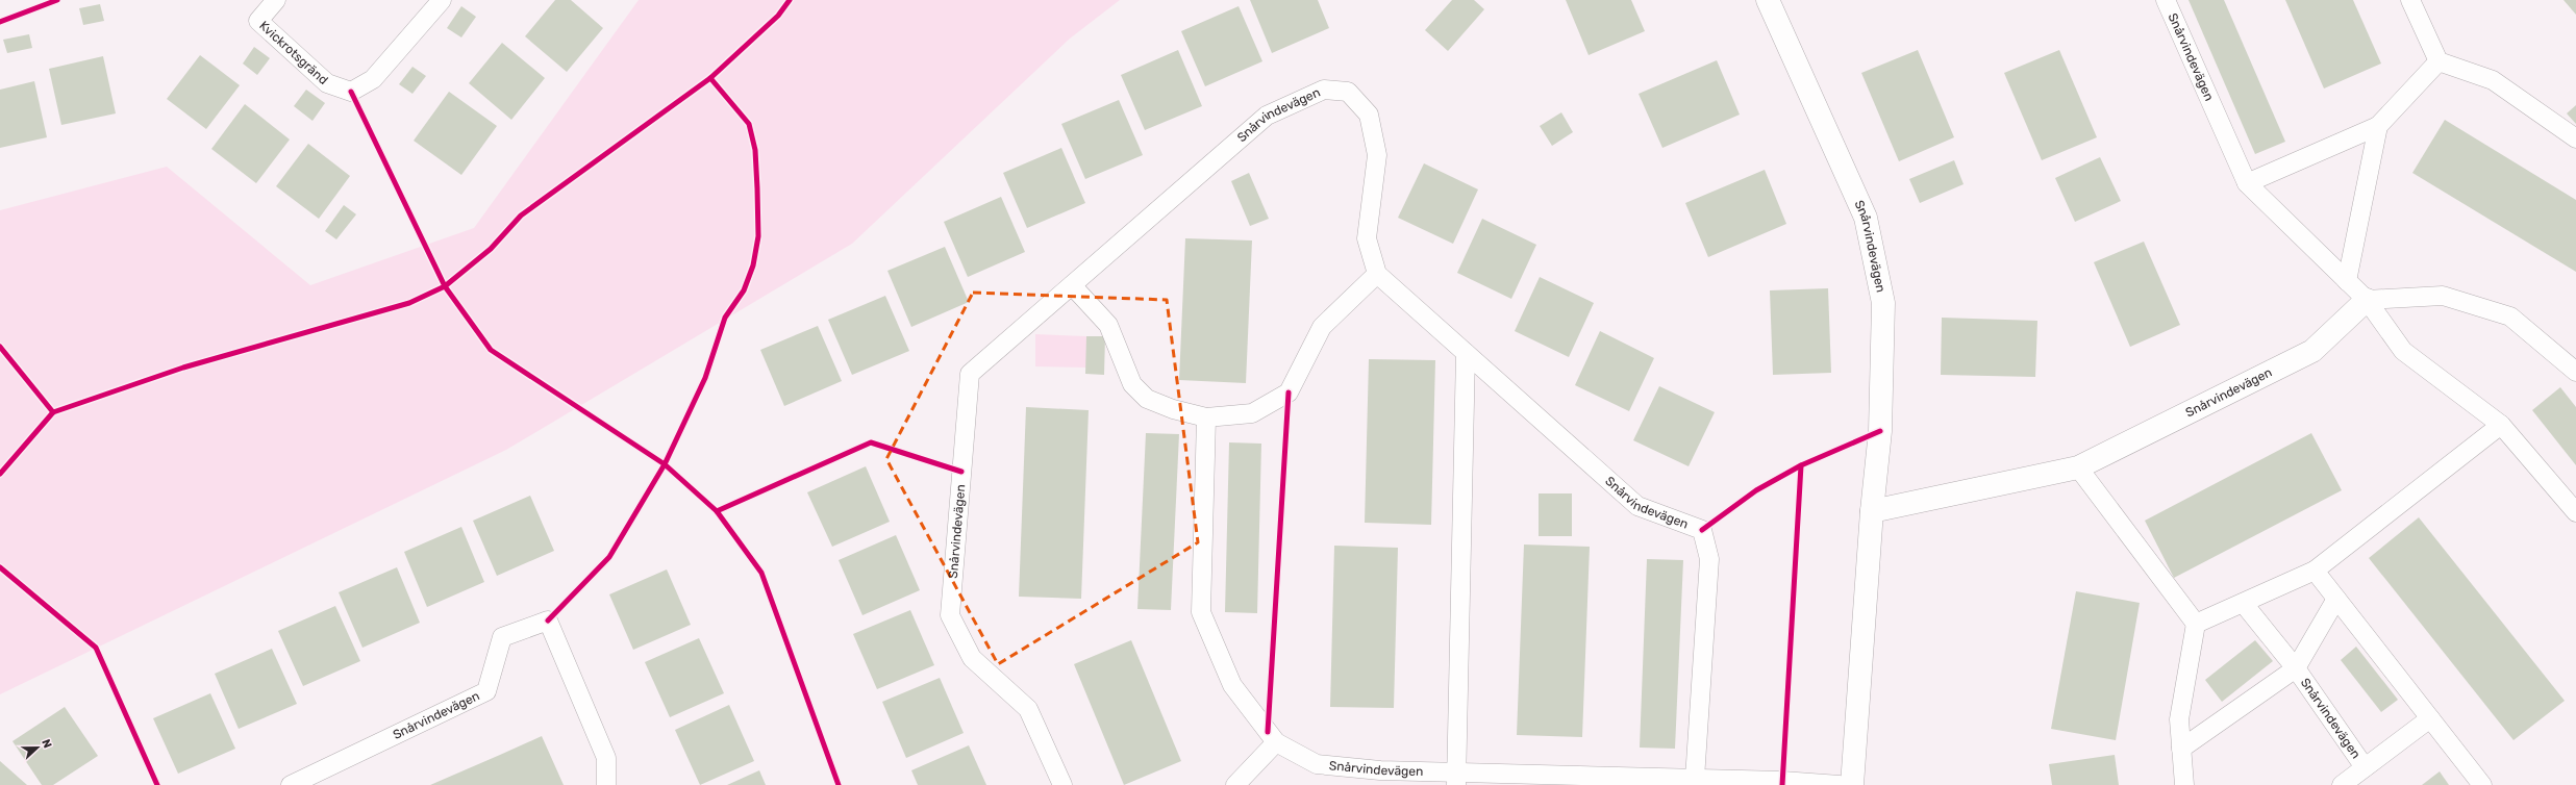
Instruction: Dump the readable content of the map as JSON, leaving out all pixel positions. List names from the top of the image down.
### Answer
{
  "streets": {
    "street": ["Snårvindevägen"],
    "lane": ["Kvickrotsgränd"]
  },
  "north": "right"
}
